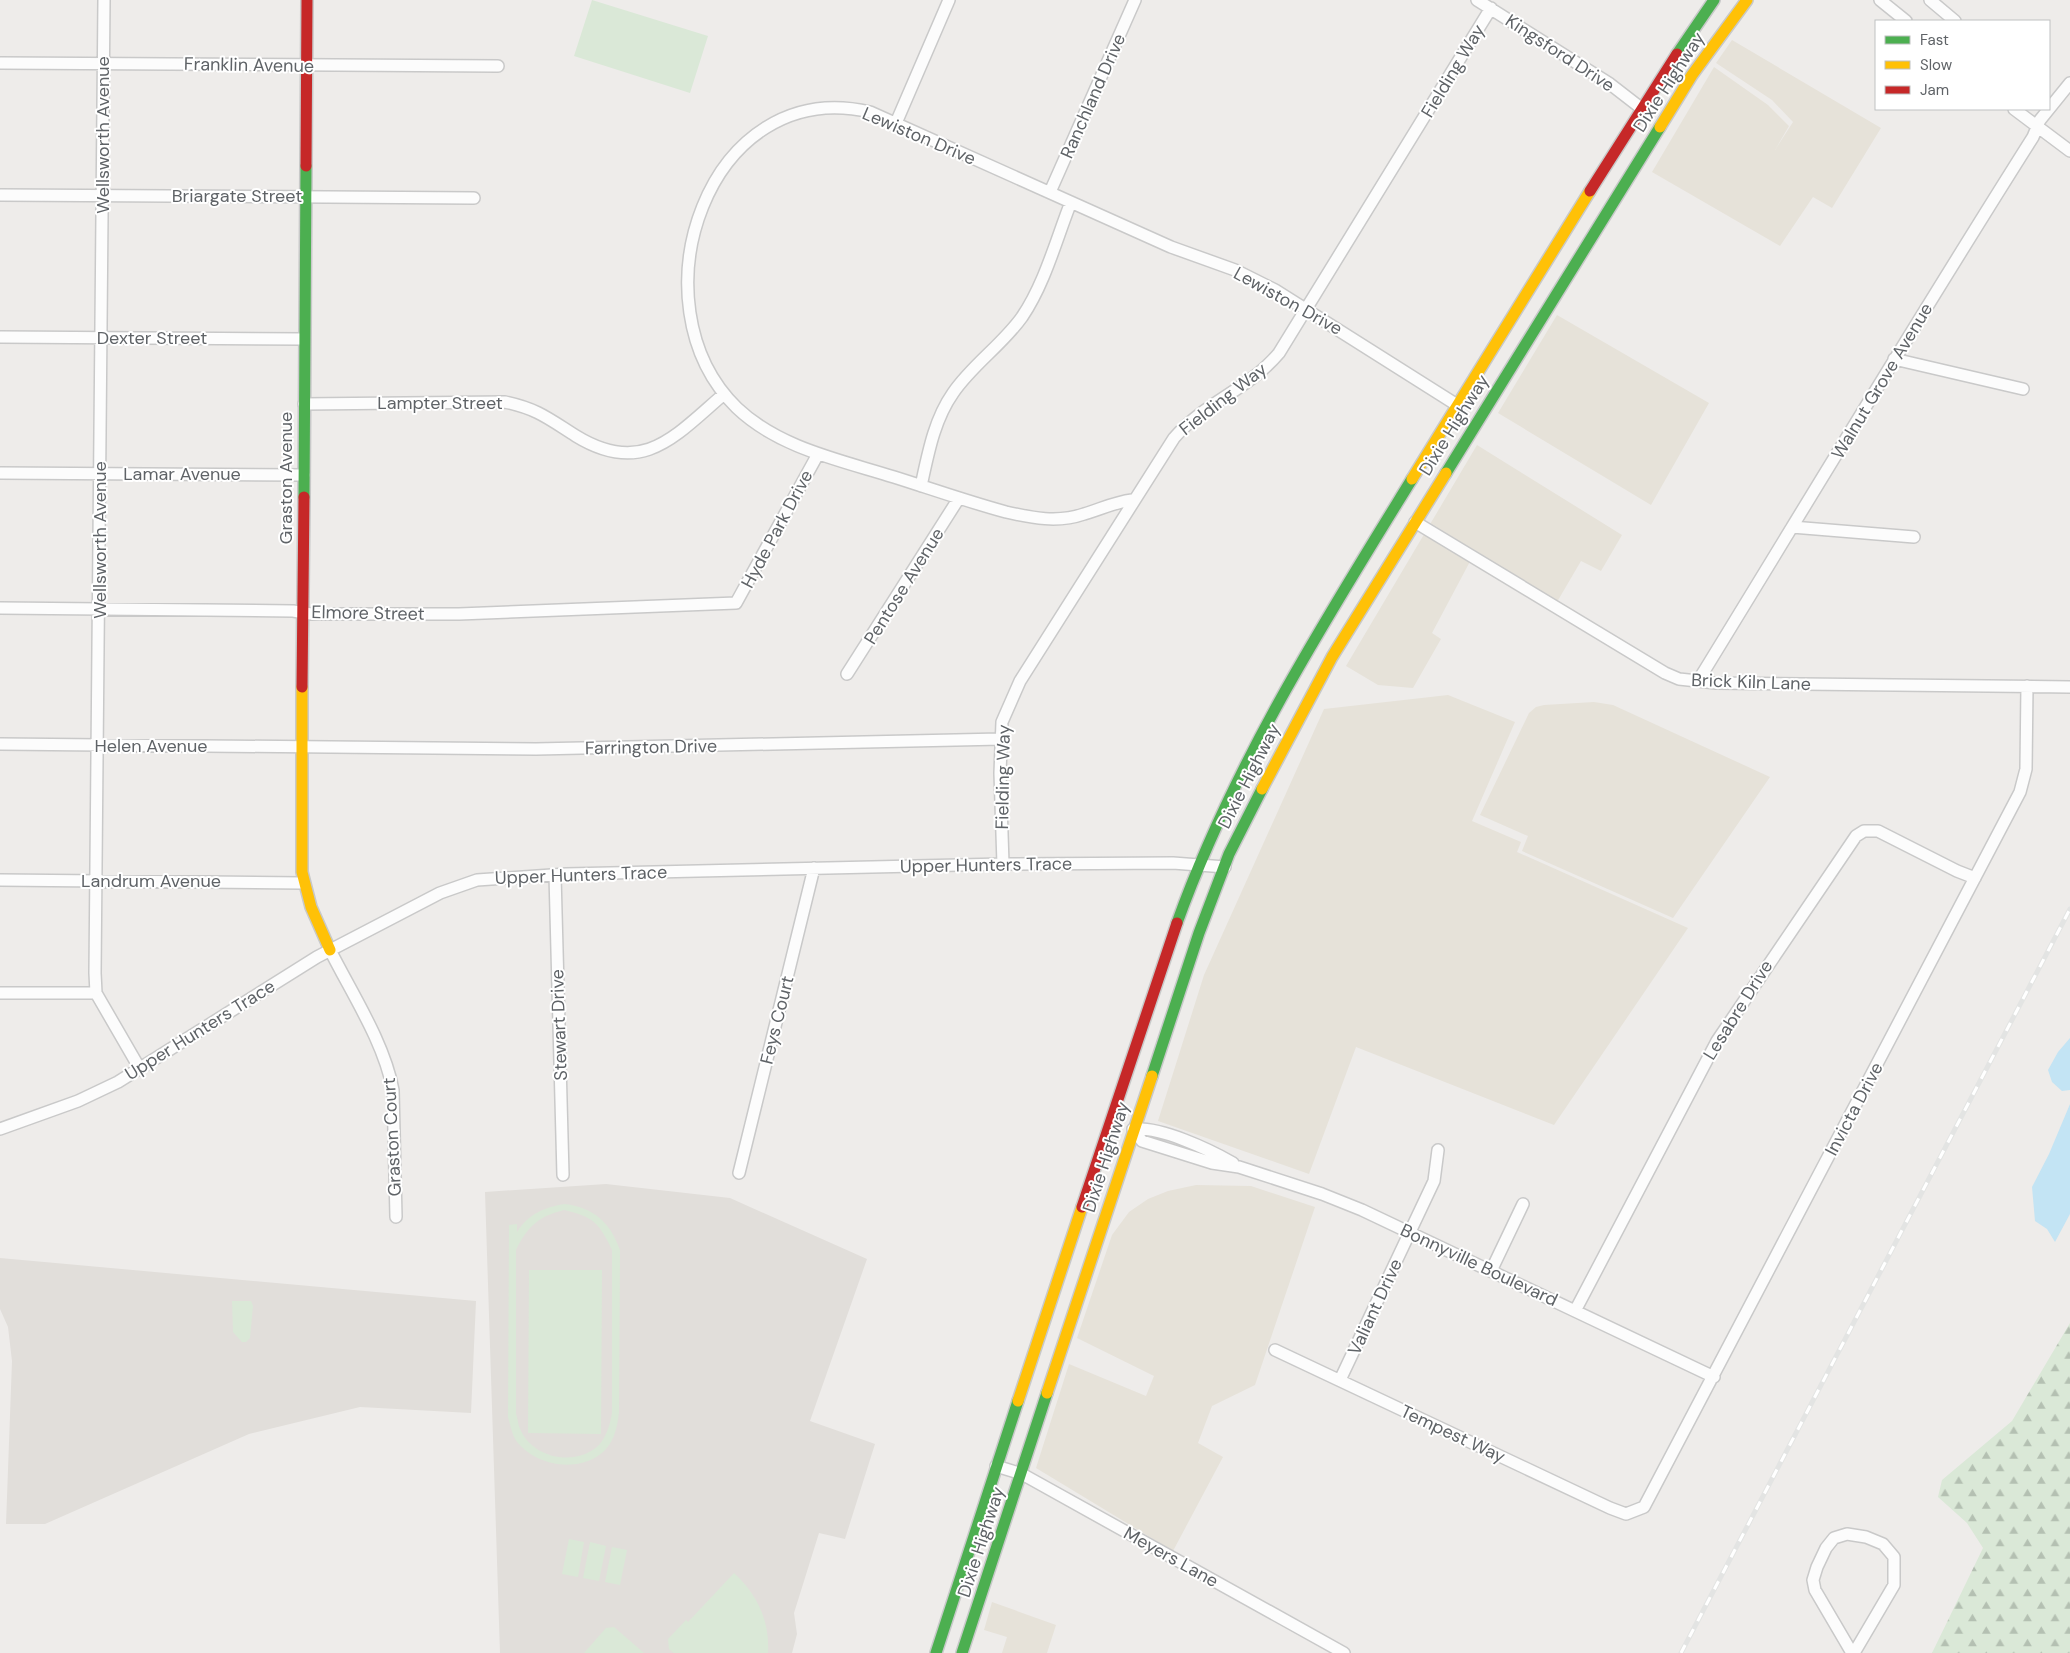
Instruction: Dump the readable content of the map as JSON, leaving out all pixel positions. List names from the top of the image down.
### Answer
{
  "streets": {
    "main road": ["Dixie Highway", "Graston Avenue"],
    "street": [
      "Kingsford Drive",
      "Franklin Avenue",
      "Fielding Way",
      "Ranchland Drive",
      "Wellsworth Avenue",
      "Lewiston Drive",
      "Briargate Street",
      "Dexter Street",
      "Walnut Grove Avenue",
      "Lampter Street",
      "Lamar Avenue",
      "Hyde Park Drive",
      "Pentose Avenue",
      "Elmore Street",
      "Brick Kiln Lane",
      "Helen Avenue",
      "Farrington Drive",
      "Upper Hunters Trace",
      "Landrum Avenue",
      "Lesabre Drive",
      "Feys Court",
      "Stewart Drive",
      "Invicta Drive",
      "Graston Court",
      "Bonnyville Boulevard",
      "Valiant Drive",
      "Tempest Way",
      "Meyers Lane"
    ]
  },
  "crossings": [
    ["Kingsford Drive", "Fielding Way"],
    ["Kingsford Drive", "Dixie Highway"],
    ["Franklin Avenue", "Wellsworth Avenue"],
    ["Franklin Avenue", "Graston Avenue"],
    ["Fielding Way", "Lewiston Drive"],
    ["Fielding Way", "Farrington Drive"],
    ["Fielding Way", "Upper Hunters Trace"],
    ["Dixie Highway", "Lewiston Drive"],
    ["Dixie Highway", "Brick Kiln Lane"],
    ["Dixie Highway", "Upper Hunters Trace"],
    ["Dixie Highway", "Bonnyville Boulevard"],
    ["Dixie Highway", "Meyers Lane"],
    ["Ranchland Drive", "Lewiston Drive"],
    ["Wellsworth Avenue", "Briargate Street"],
    ["Wellsworth Avenue", "Dexter Street"],
    ["Wellsworth Avenue", "Lamar Avenue"],
    ["Wellsworth Avenue", "Elmore Street"],
    ["Wellsworth Avenue", "Helen Avenue"],
    ["Wellsworth Avenue", "Landrum Avenue"],
    ["Lewiston Drive", "Lampter Street"],
    ["Lewiston Drive", "Hyde Park Drive"],
    ["Lewiston Drive", "Pentose Avenue"],
    ["Briargate Street", "Graston Avenue"],
    ["Dexter Street", "Graston Avenue"],
    ["Walnut Grove Avenue", "Brick Kiln Lane"],
    ["Lampter Street", "Graston Avenue"],
    ["Lamar Avenue", "Graston Avenue"],
    ["Graston Avenue", "Elmore Street"],
    ["Graston Avenue", "Helen Avenue"],
    ["Graston Avenue", "Farrington Drive"],
    ["Graston Avenue", "Upper Hunters Trace"],
    ["Graston Avenue", "Landrum Avenue"],
    ["Graston Avenue", "Graston Court"],
    ["Hyde Park Drive", "Elmore Street"],
    ["Brick Kiln Lane", "Invicta Drive"],
    ["Helen Avenue", "Farrington Drive"],
    ["Upper Hunters Trace", "Feys Court"],
    ["Upper Hunters Trace", "Stewart Drive"],
    ["Upper Hunters Trace", "Graston Court"],
    ["Lesabre Drive", "Invicta Drive"],
    ["Lesabre Drive", "Bonnyville Boulevard"],
    ["Invicta Drive", "Bonnyville Boulevard"],
    ["Invicta Drive", "Tempest Way"],
    ["Bonnyville Boulevard", "Valiant Drive"],
    ["Valiant Drive", "Tempest Way"]
  ],
  "legend": ["Fast", "Slow", "Jam"]
}
